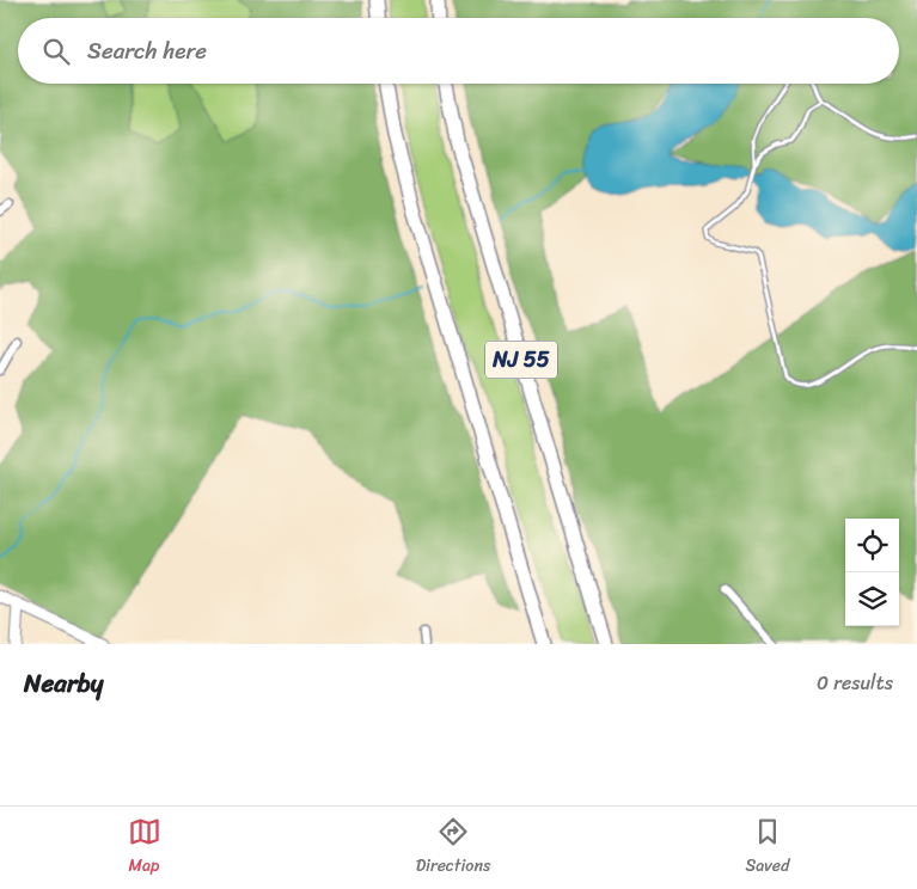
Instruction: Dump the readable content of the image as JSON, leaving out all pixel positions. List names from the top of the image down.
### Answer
{
  "streets": {
    "highway": ["NJ 55"]
  },
  "page": {
    "search": "Search here",
    "heading": ["Nearby", "0 results"],
    "nav": ["Map", "Directions", "Saved"]
  }
}
